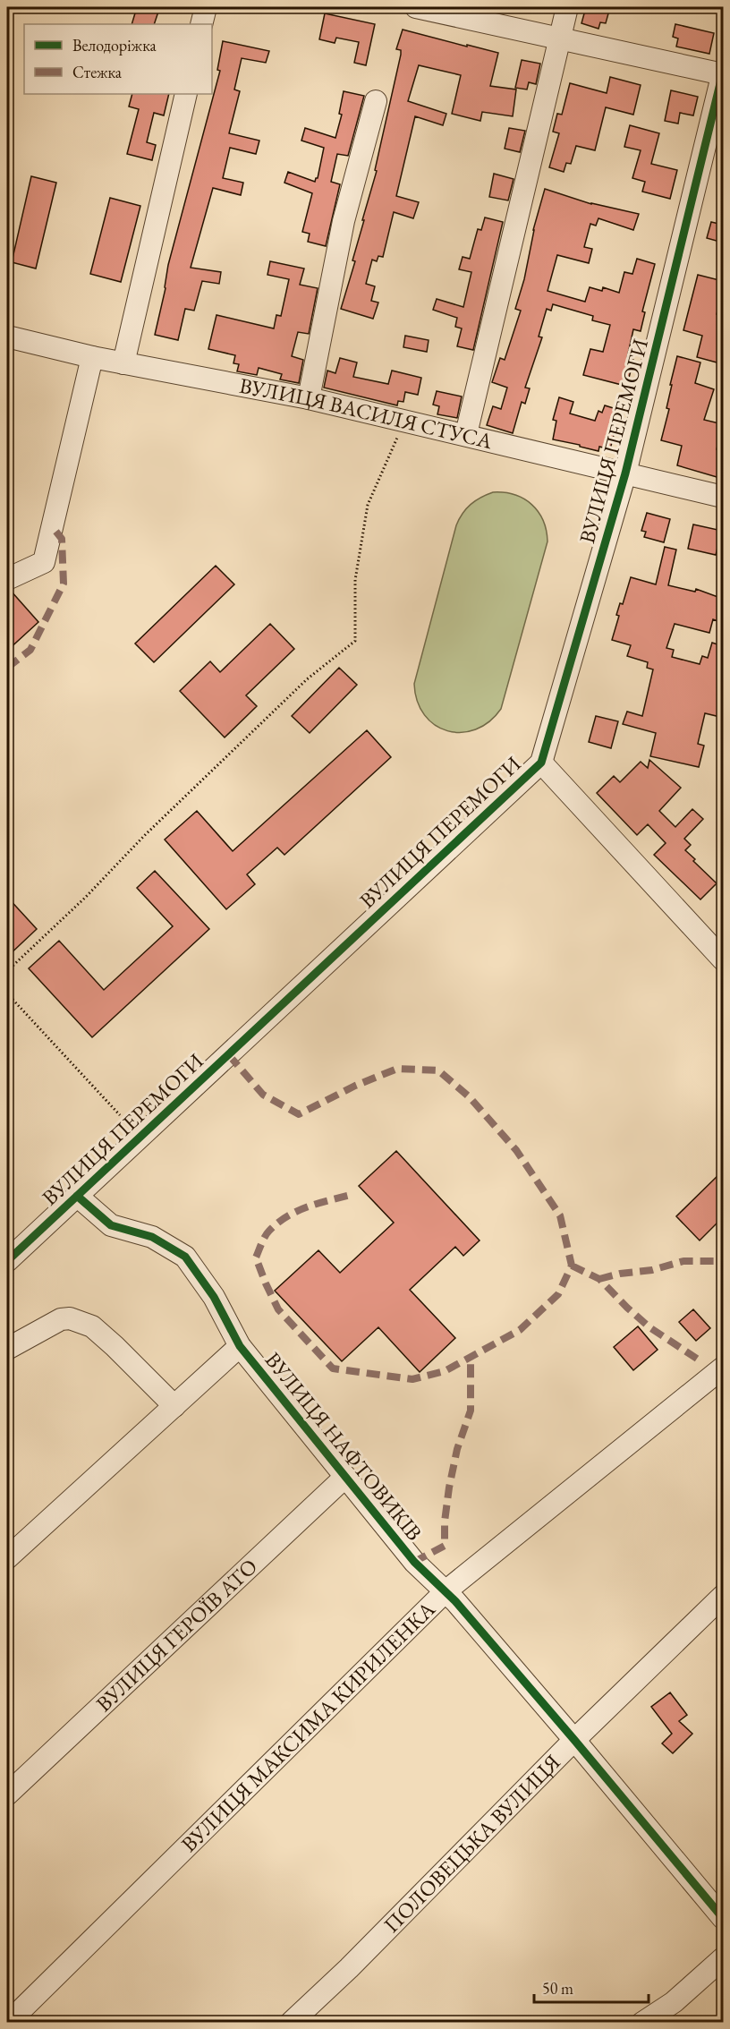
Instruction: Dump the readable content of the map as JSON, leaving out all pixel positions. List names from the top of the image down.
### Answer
{
  "streets": {
    "street": [
      "ВУЛИЦЯ ВАСИЛЯ СТУСА",
      "ВУЛИЦЯ ПЕРЕМОГИ",
      "ВУЛИЦЯ НАФТОВИКІВ",
      "ВУЛИЦЯ ГЕРОЇВ АТО",
      "ВУЛИЦЯ МАКСИМА КИРИЛЕНКА",
      "ПОЛОВЕЦЬКА ВУЛИЦЯ"
    ]
  },
  "crossings": [
    ["ВУЛИЦЯ ВАСИЛЯ СТУСА", "ВУЛИЦЯ ПЕРЕМОГИ"],
    ["ВУЛИЦЯ ПЕРЕМОГИ", "ВУЛИЦЯ НАФТОВИКІВ"],
    ["ВУЛИЦЯ НАФТОВИКІВ", "ВУЛИЦЯ ГЕРОЇВ АТО"],
    ["ВУЛИЦЯ НАФТОВИКІВ", "ВУЛИЦЯ МАКСИМА КИРИЛЕНКА"],
    ["ВУЛИЦЯ НАФТОВИКІВ", "ПОЛОВЕЦЬКА ВУЛИЦЯ"]
  ],
  "legend": ["Велодоріжка", "Стежка"],
  "scale_bar": "50 m"
}
